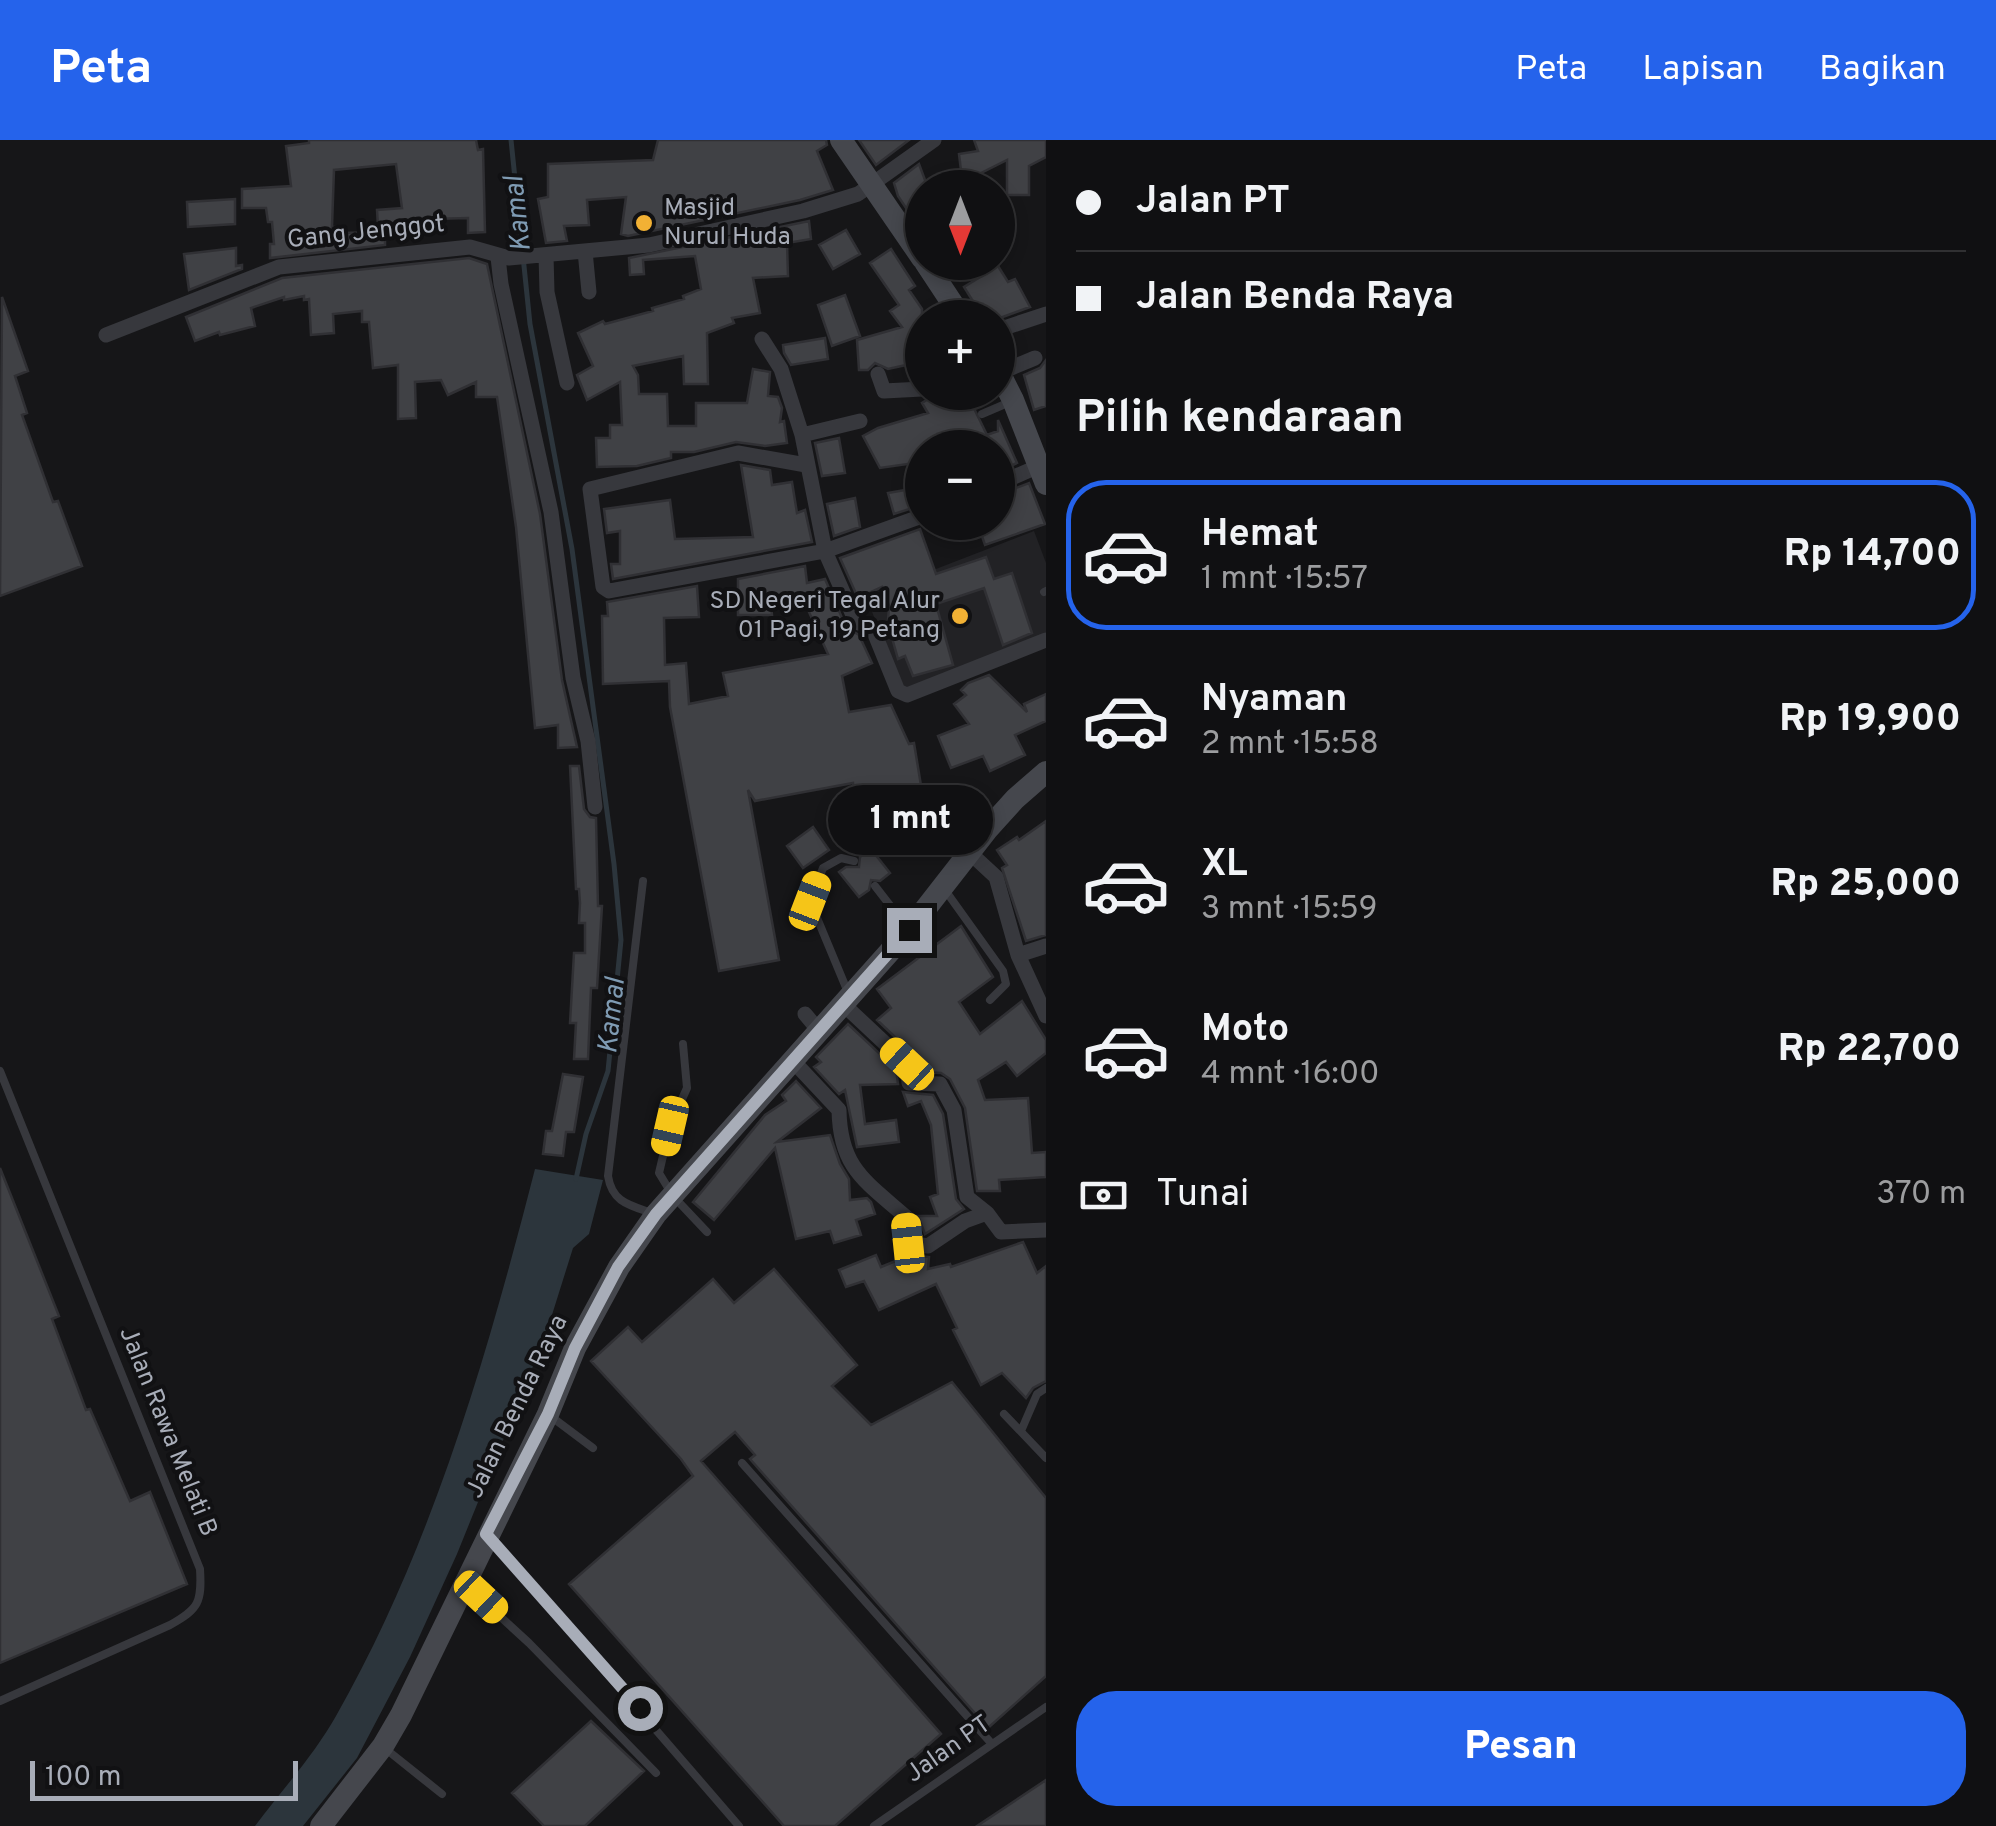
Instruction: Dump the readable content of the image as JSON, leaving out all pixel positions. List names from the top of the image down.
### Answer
{
  "streets": {
    "main road": ["Jalan Benda Raya"],
    "street": ["Gang Jenggot"],
    "lane": ["Jalan Rawa Melati B", "Jalan PT"]
  },
  "water": ["Kamal"],
  "places": ["Masjid Nurul Huda", "SD Negeri Tegal Alur 01 Pagi, 19 Petang"],
  "scale_bar": "100 m",
  "north": "bottom",
  "page": {
    "header": "Peta",
    "nav": ["Peta", "Lapisan", "Bagikan"],
    "banner": ["Jalan PT", "Jalan Benda Raya"],
    "map_buttons": ["+", "−"],
    "heading": "Pilih kendaraan",
    "list": [
      {
        "name": "Hemat",
        "note": "1 mnt · 15:57",
        "value": "Rp 14,700"
      },
      {
        "name": "Nyaman",
        "note": "2 mnt · 15:58",
        "value": "Rp 19,900"
      },
      {
        "name": "XL",
        "note": "3 mnt · 15:59",
        "value": "Rp 25,000"
      },
      {
        "name": "Moto",
        "note": "4 mnt · 16:00",
        "value": "Rp 22,700"
      }
    ],
    "bubble": "1 mnt",
    "pay": ["Tunai", "370 m"],
    "buttons": "Pesan",
    "scale": "100 m"
  }
}
